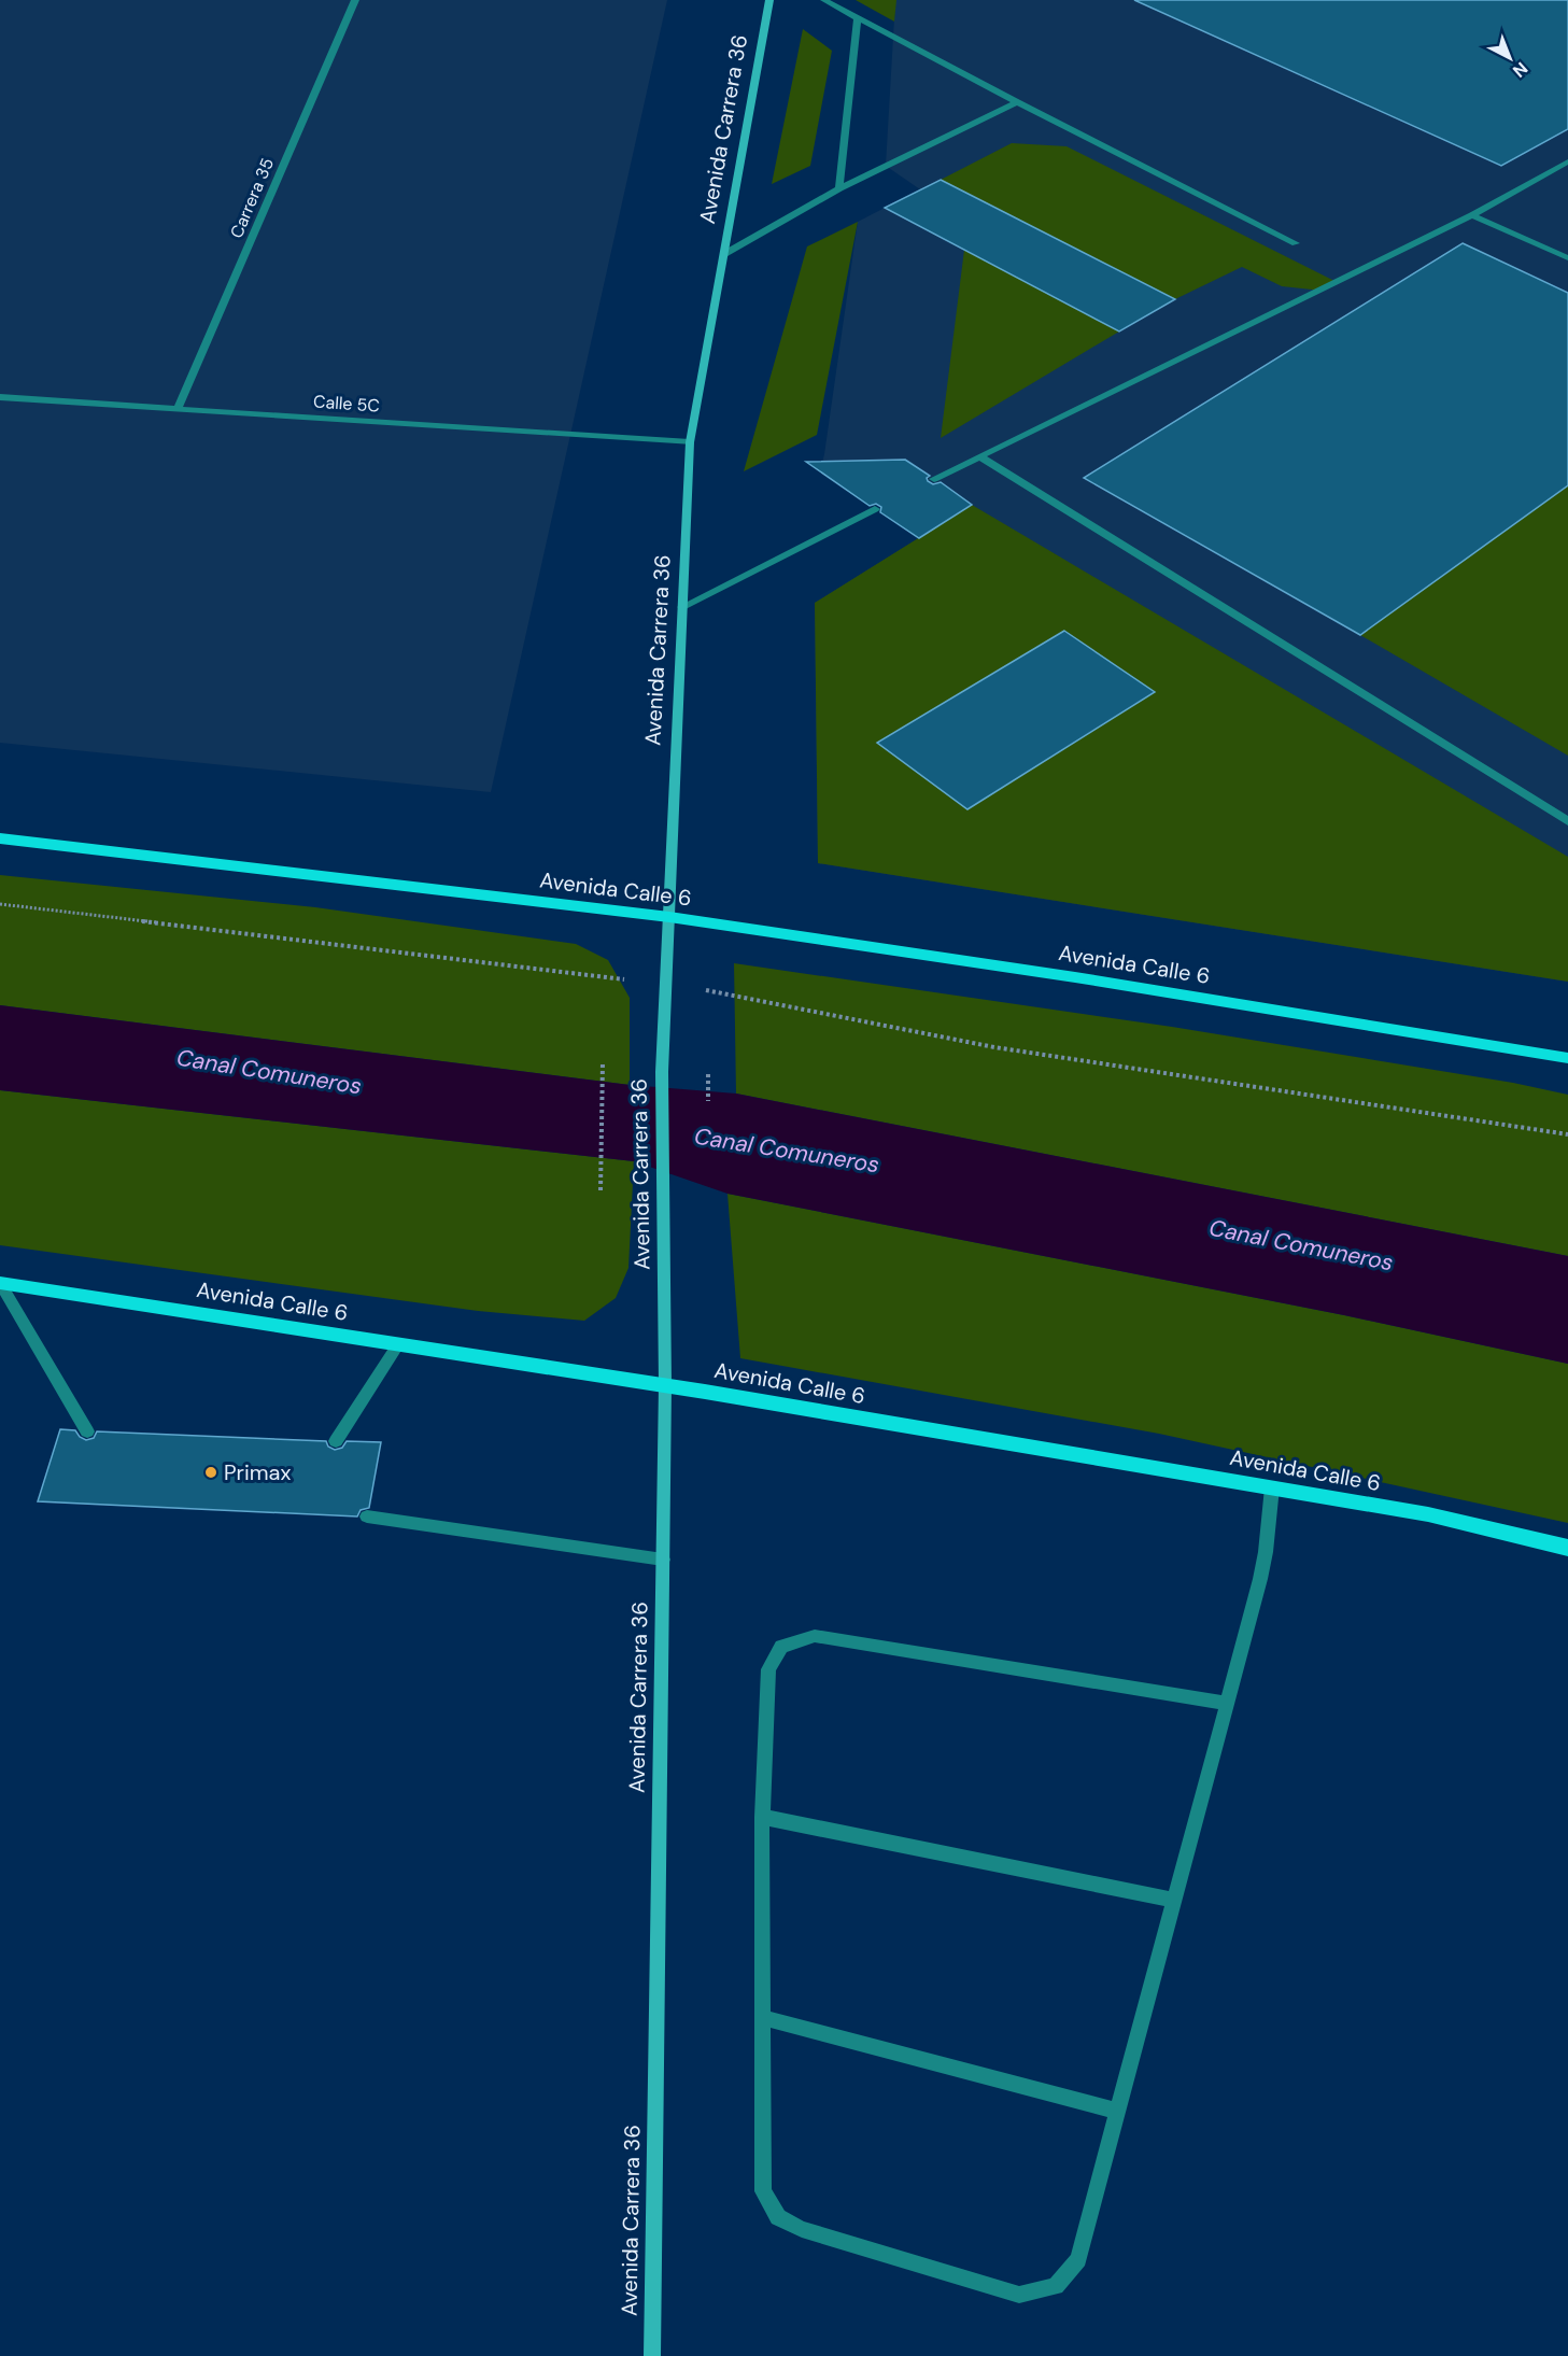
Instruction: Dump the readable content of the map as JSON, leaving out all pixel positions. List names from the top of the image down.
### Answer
{
  "streets": {
    "main road": ["Avenida Carrera 36", "Avenida Calle 6"],
    "street": ["Carrera 35", "Calle 5C"]
  },
  "crossings": [
    ["Avenida Carrera 36", "Calle 5C"],
    ["Avenida Carrera 36", "Avenida Calle 6"],
    ["Carrera 35", "Calle 5C"]
  ],
  "water": ["Canal Comuneros"],
  "places": ["Primax"],
  "north": "bottom right"
}
